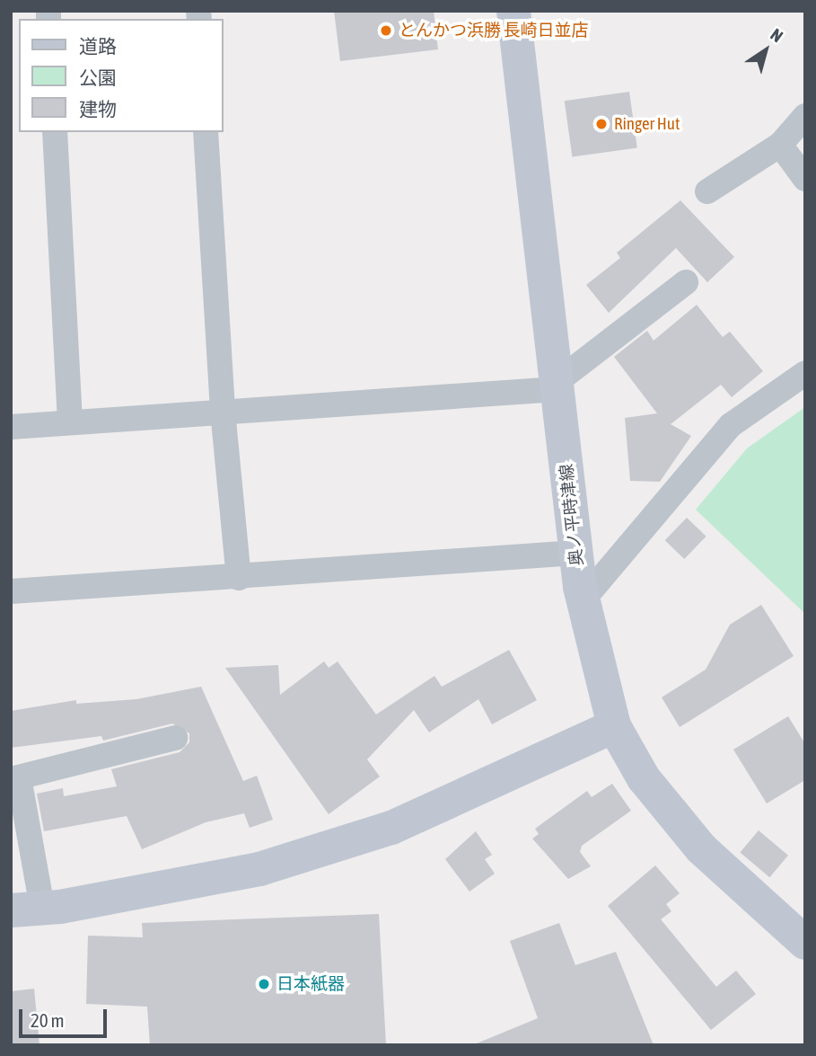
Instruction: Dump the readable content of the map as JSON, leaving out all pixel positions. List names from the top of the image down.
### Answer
{
  "streets": {
    "main road": ["奥ノ平時津線"]
  },
  "places": ["とんかつ浜勝 長崎日並店", "Ringer Hut", "日本紙器"],
  "legend": ["道路", "公園", "建物"],
  "scale_bar": "20 m",
  "north": "top right"
}
